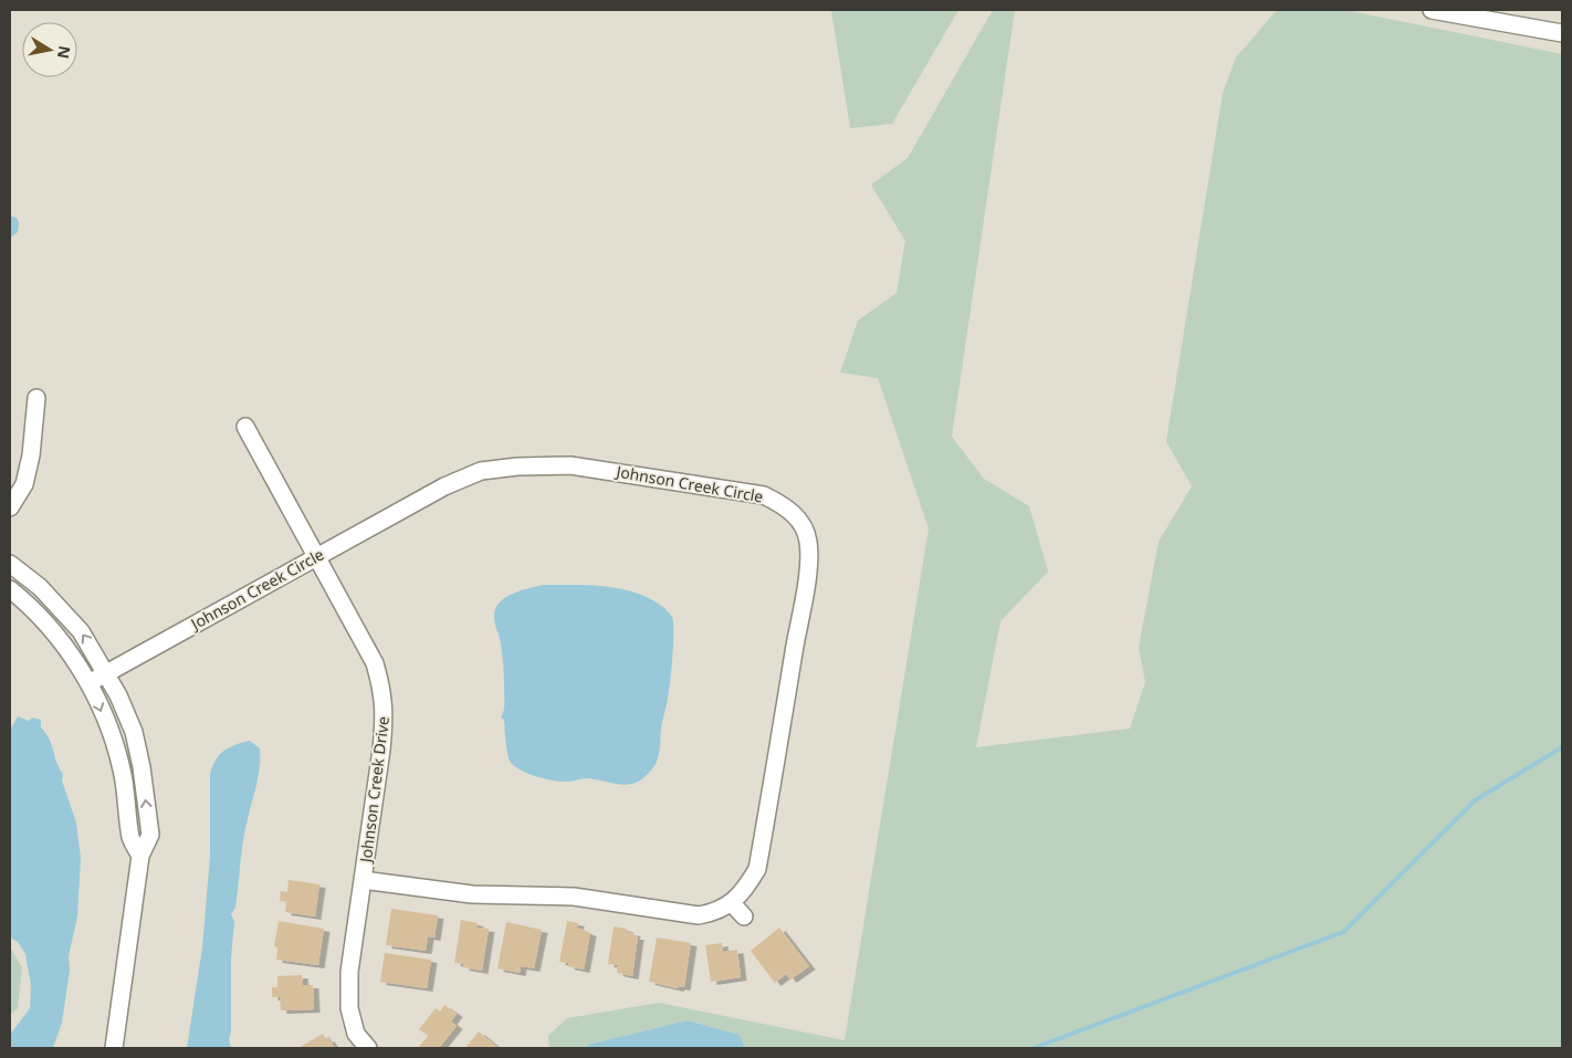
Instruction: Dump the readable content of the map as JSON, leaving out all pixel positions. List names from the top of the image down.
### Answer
{
  "streets": {
    "street": ["Johnson Creek Circle", "Johnson Creek Drive"]
  },
  "crossings": [
    ["Johnson Creek Circle", "Johnson Creek Drive"]
  ],
  "north": "right"
}
